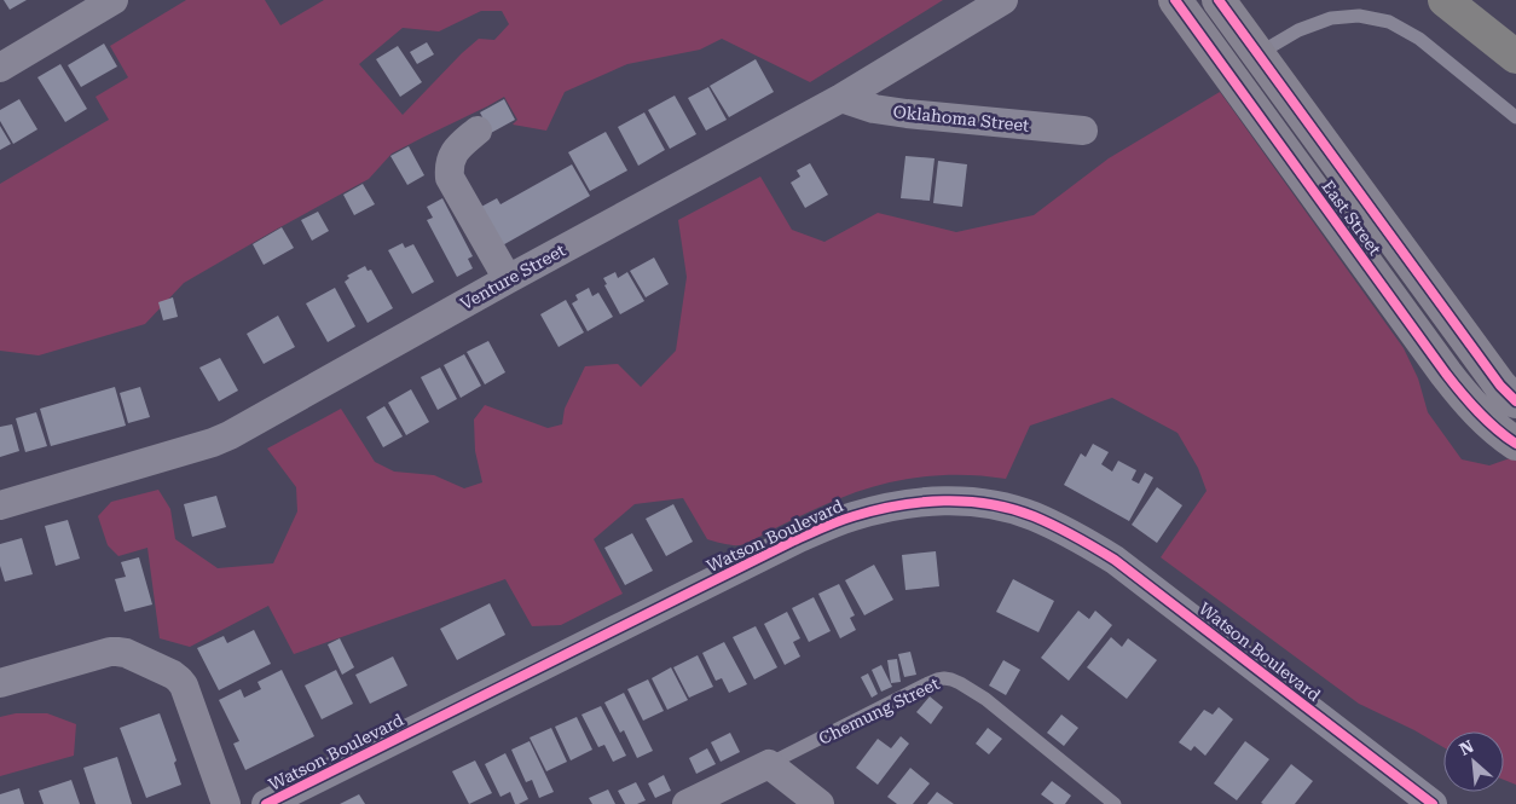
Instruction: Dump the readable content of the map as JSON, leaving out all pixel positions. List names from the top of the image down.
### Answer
{
  "streets": {
    "main road": ["East Street"],
    "street": [
      "Oklahoma Street",
      "Venture Street",
      "Watson Boulevard",
      "Chemung Street"
    ]
  },
  "crossings": [
    ["Oklahoma Street", "Venture Street"]
  ],
  "north": "top left"
}
